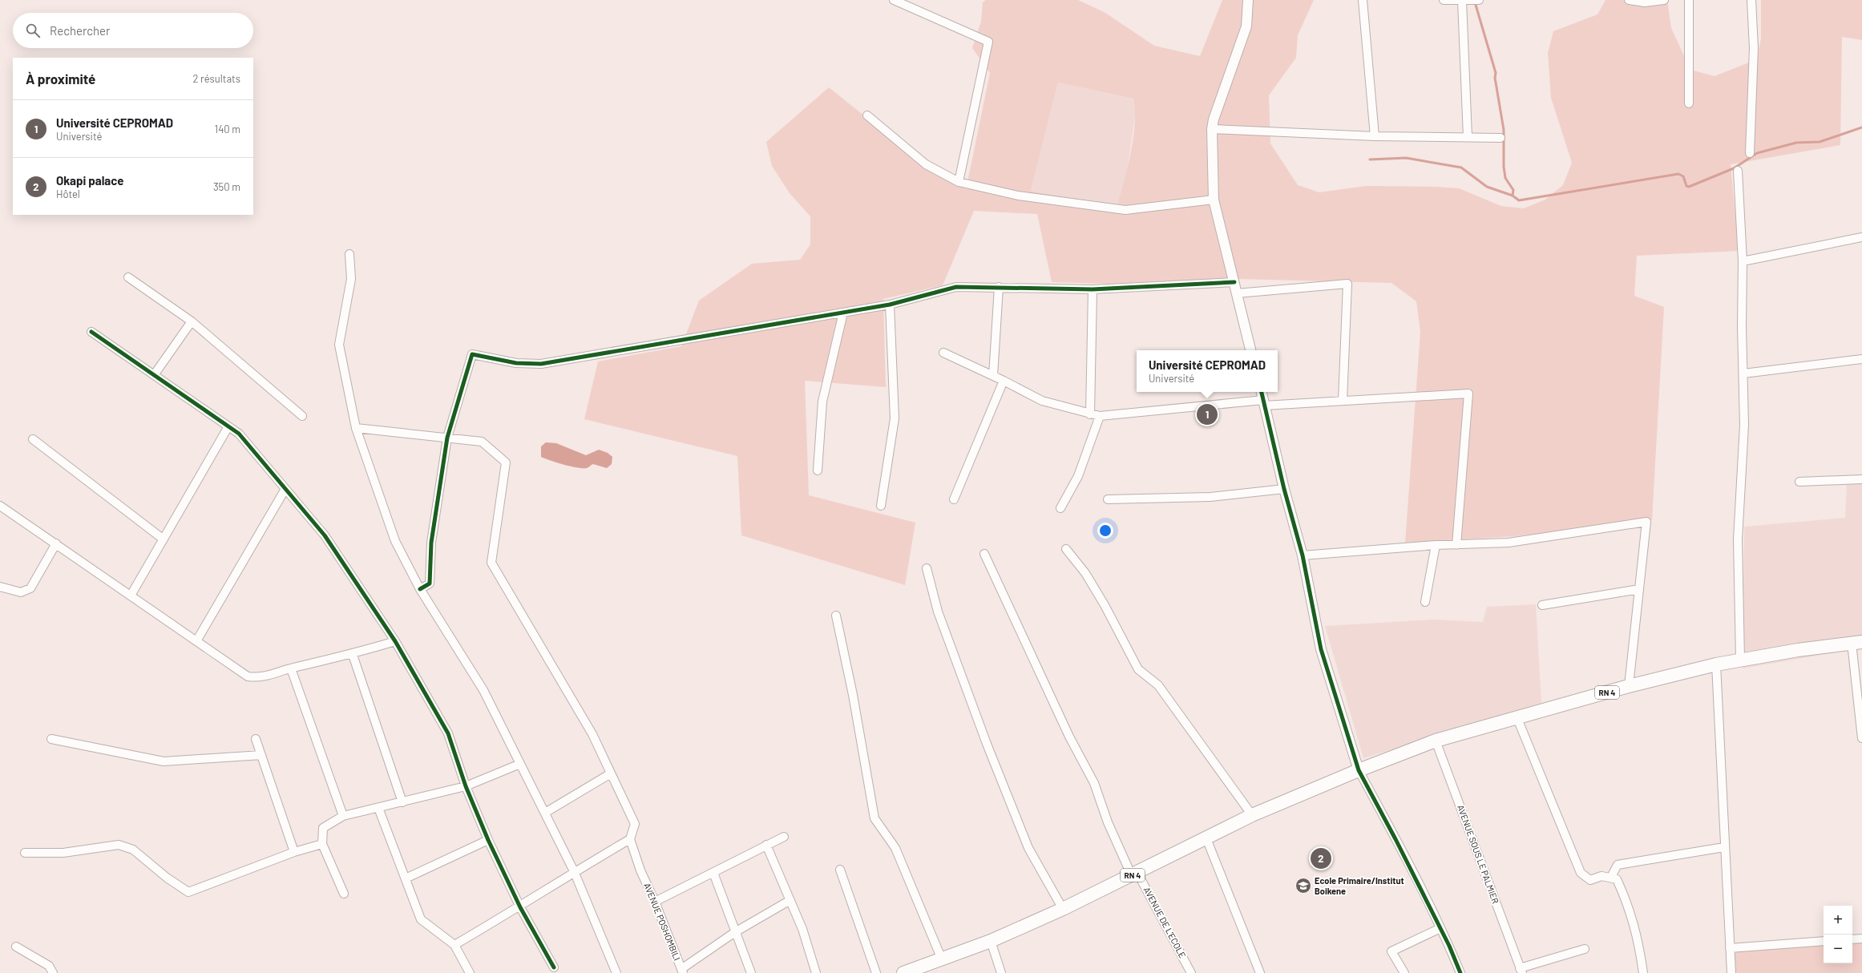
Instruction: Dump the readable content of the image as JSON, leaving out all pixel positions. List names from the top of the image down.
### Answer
{
  "streets": {
    "highway": ["RN 4"],
    "street": ["AVENUE SOUS LE PALMIER", "AVENUE POSHOMBILI", "AVENUE DE L'ECOLE"]
  },
  "crossings": [
    ["RN 4", "AVENUE SOUS LE PALMIER"],
    ["RN 4", "AVENUE DE L'ECOLE"]
  ],
  "places": {
    "school or university": ["Ecole Primaire/Institut Boikene"]
  },
  "page": {
    "search": "Rechercher",
    "heading": ["À proximité", "2 résultats"],
    "list": [
      {
        "mark": "1",
        "name": "Université CEPROMAD",
        "note": "Université",
        "value": "140 m"
      },
      {
        "mark": "2",
        "name": "Okapi palace",
        "note": "Hôtel",
        "value": "350 m"
      }
    ],
    "popup": ["Université CEPROMAD", "Université"],
    "pins": ["1", "2"],
    "map_buttons": ["+", "−"]
  }
}
